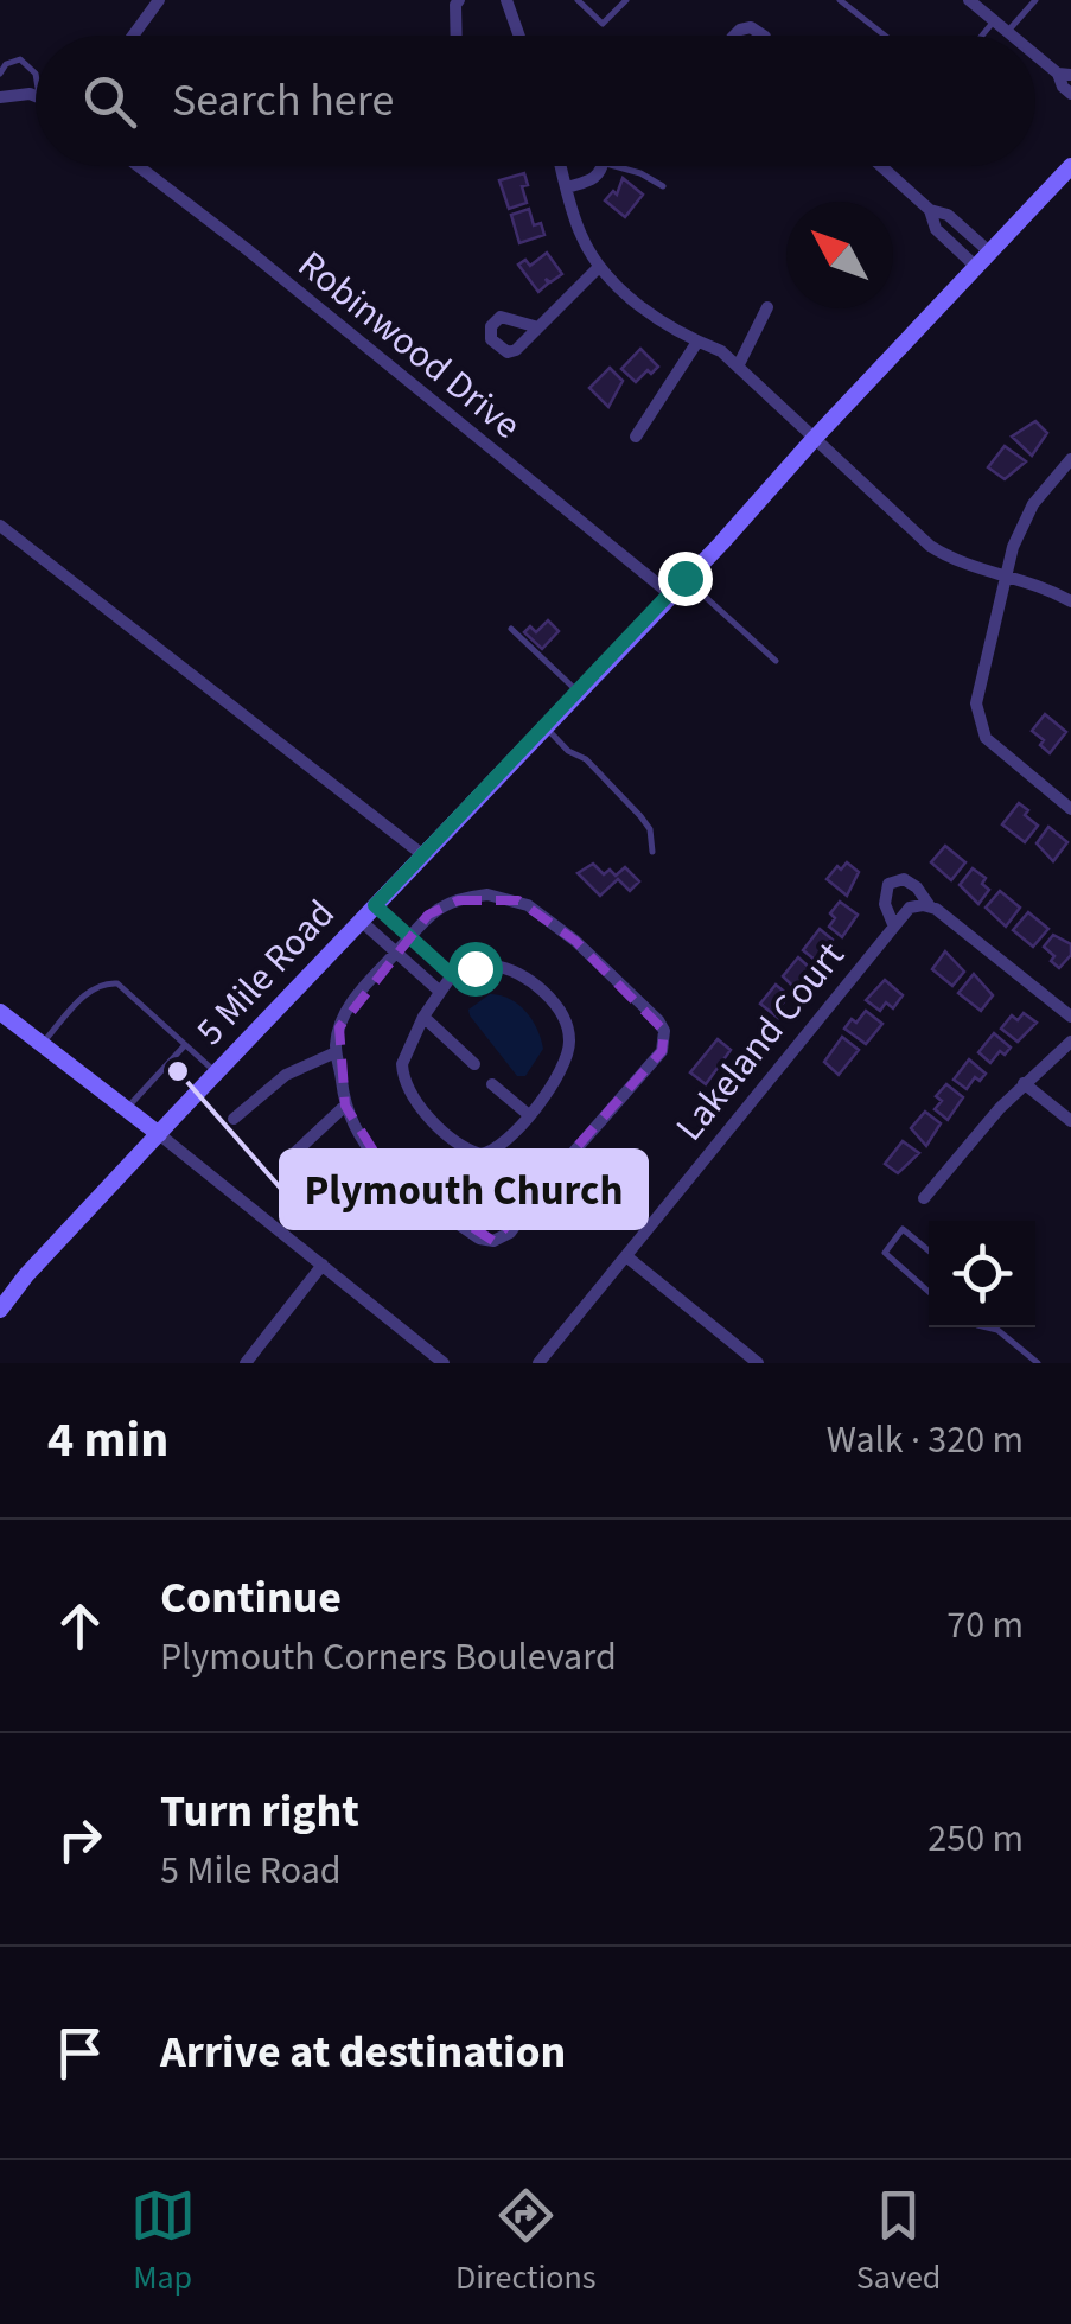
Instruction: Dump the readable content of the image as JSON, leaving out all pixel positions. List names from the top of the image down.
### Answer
{
  "streets": {
    "street": ["Robinwood Drive", "5 Mile Road", "Lakeland Court"]
  },
  "crossings": [
    ["Robinwood Drive", "5 Mile Road"]
  ],
  "places": ["Plymouth Church"],
  "north": "top left",
  "page": {
    "search": "Search here",
    "heading": ["4 min", "Walk · 320 m"],
    "list": [
      ["Continue", "Plymouth Corners Boulevard", "70 m"],
      ["Turn right", "5 Mile Road", "250 m"],
      "Arrive at destination"
    ],
    "nav": ["Map", "Directions", "Saved"]
  }
}
